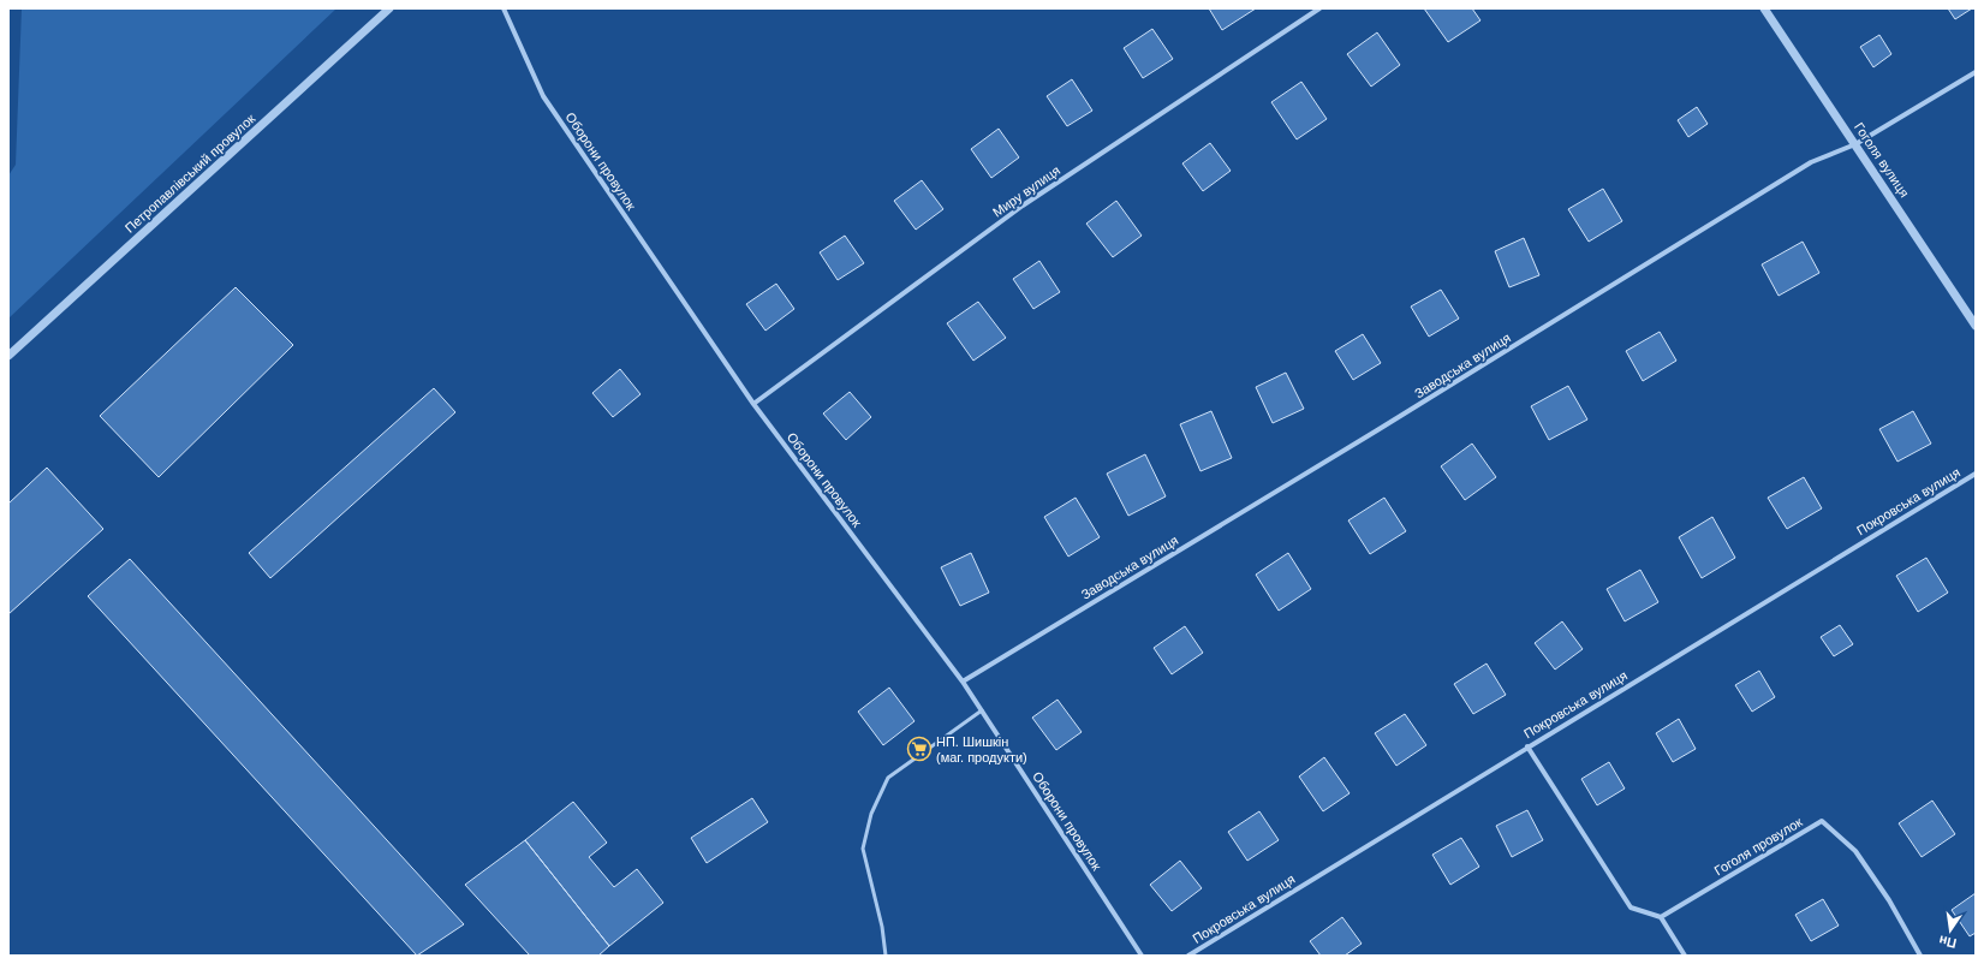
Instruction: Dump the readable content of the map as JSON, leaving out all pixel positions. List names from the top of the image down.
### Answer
{
  "streets": {
    "street": [
      "Гоголя вулиця",
      "Оборони провулок",
      "Петропавлівський провулок",
      "Миру вулиця",
      "Заводська вулиця",
      "Покровська вулиця",
      "Гоголя провулок"
    ]
  },
  "crossings": [
    ["Гоголя вулиця", "Заводська вулиця"],
    ["Оборони провулок", "Миру вулиця"],
    ["Оборони провулок", "Заводська вулиця"]
  ],
  "places": {
    "supermarket": ["НП. Шишкін (маг. продукти)"]
  },
  "north": "bottom"
}
